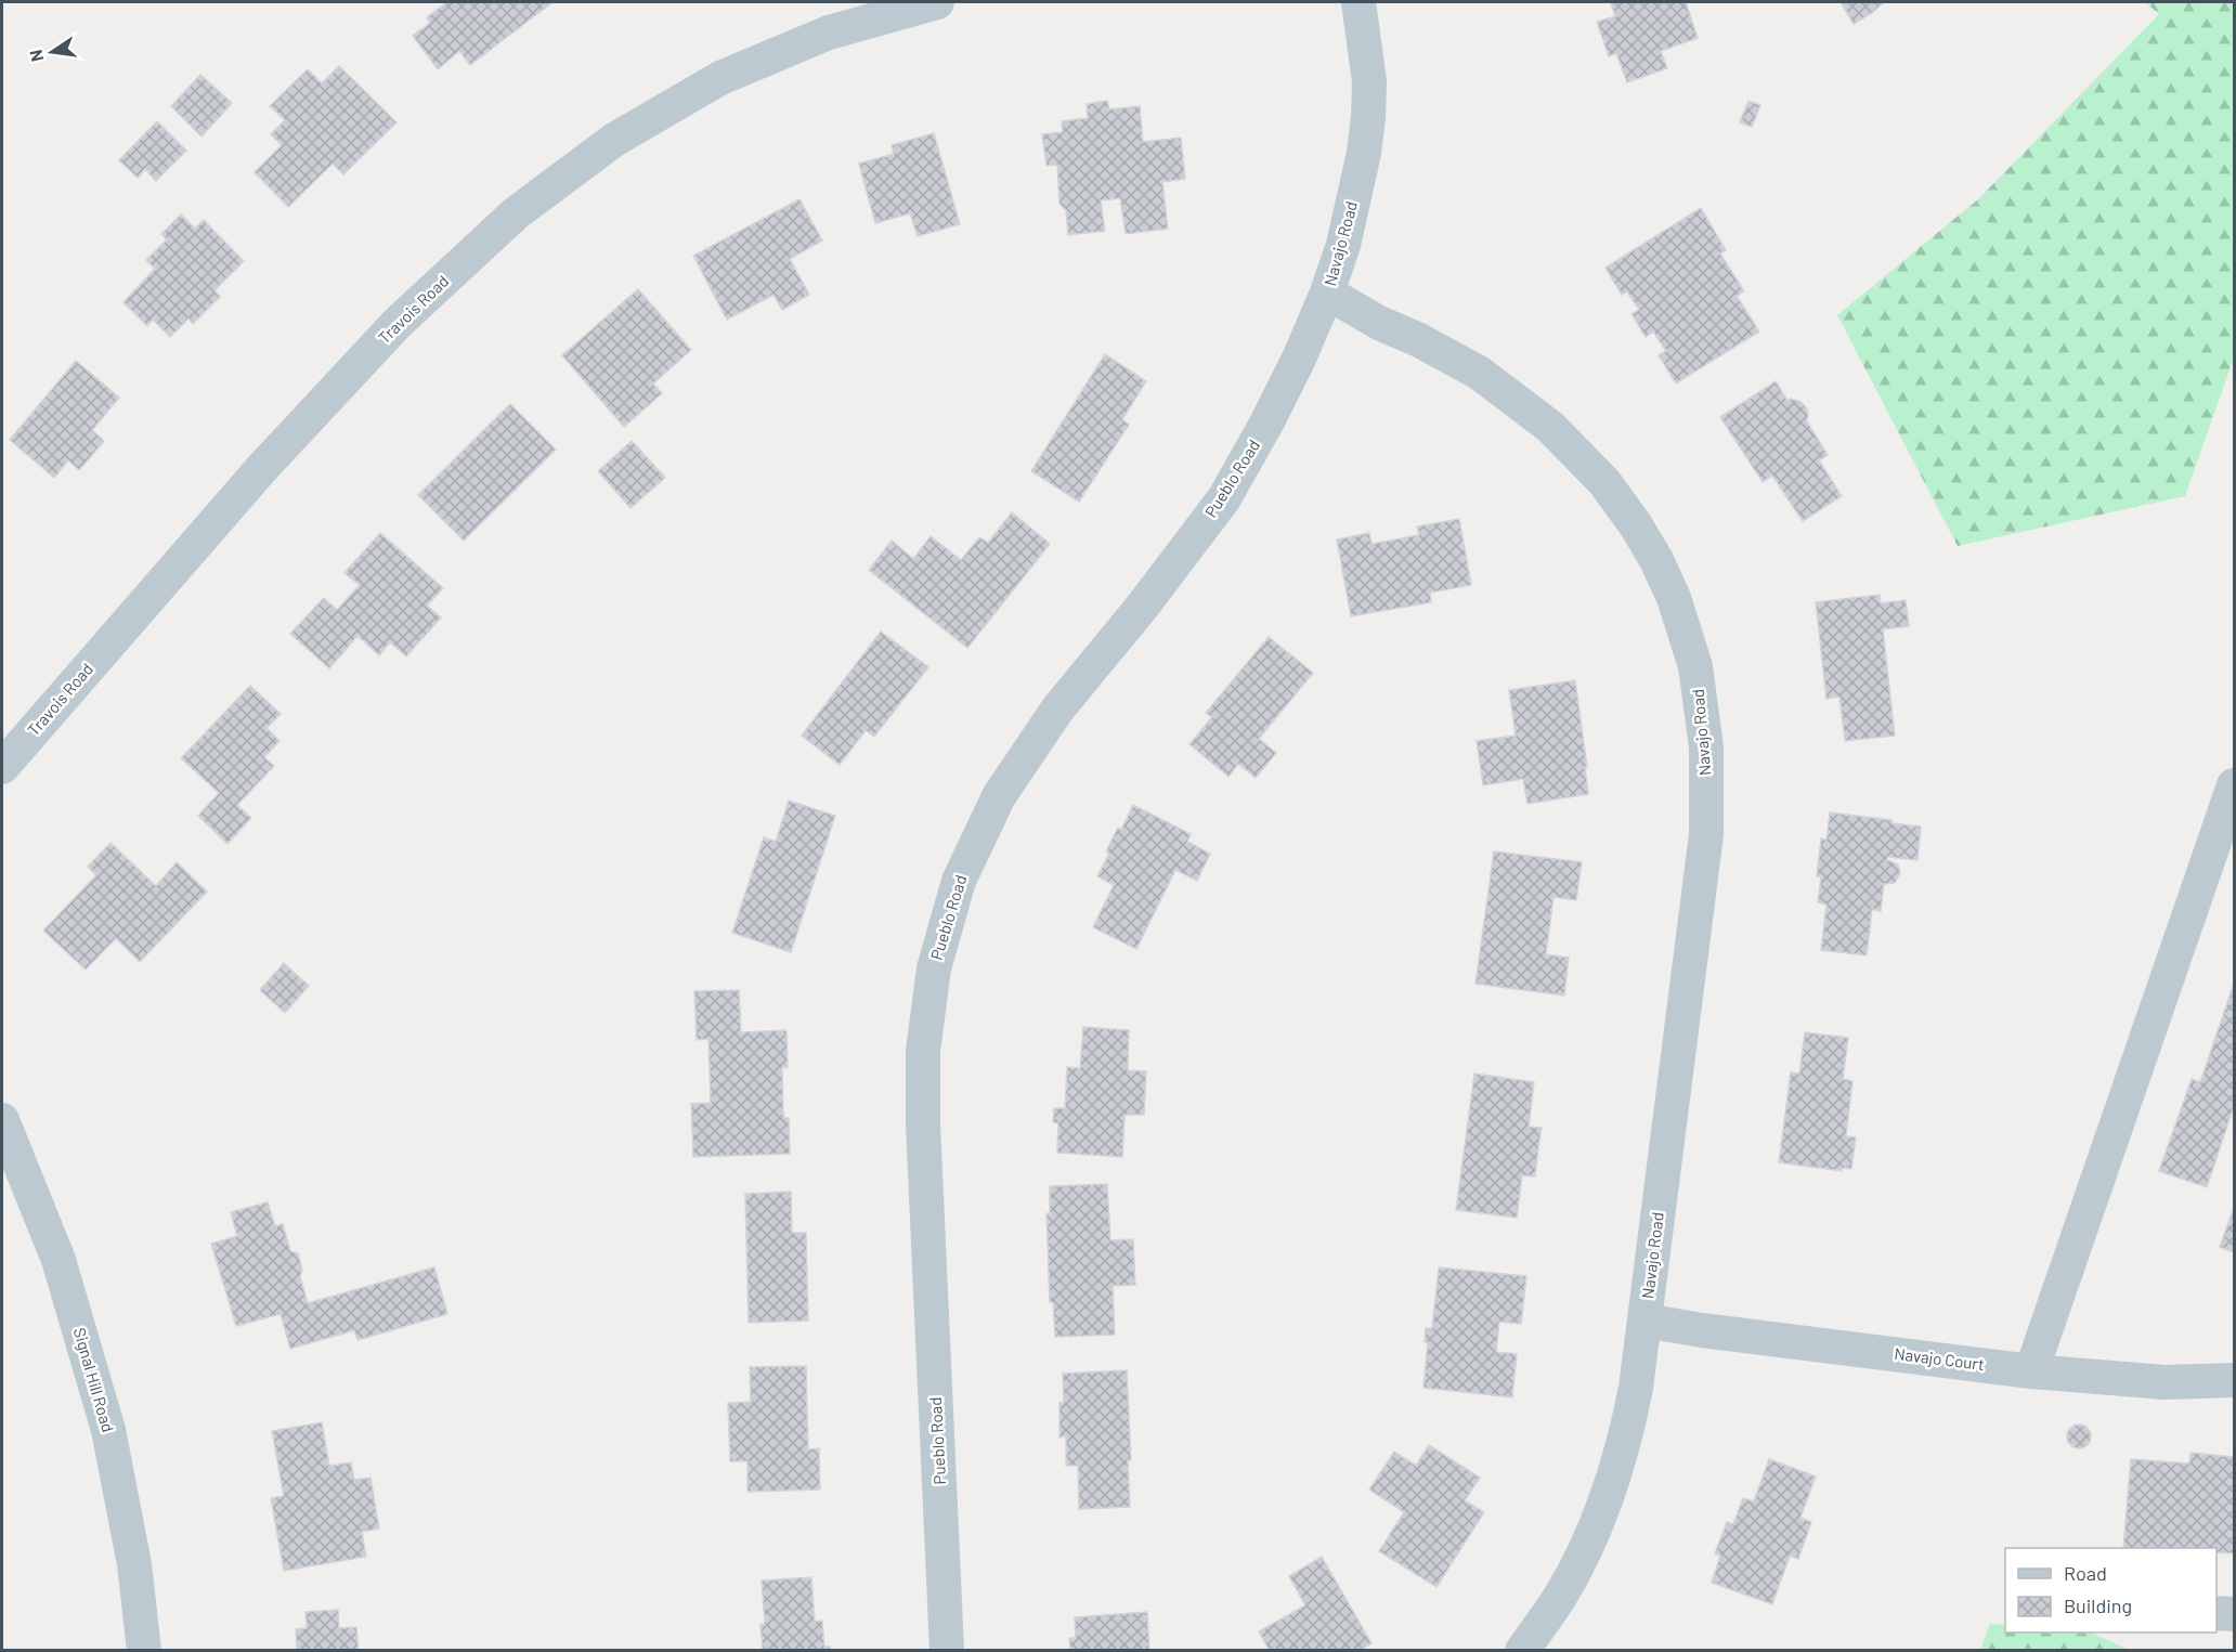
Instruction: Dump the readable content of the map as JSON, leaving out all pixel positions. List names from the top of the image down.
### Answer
{
  "streets": {
    "street": [
      "Navajo Road",
      "Travois Road",
      "Pueblo Road",
      "Navajo Court",
      "Signal Hill Road"
    ]
  },
  "crossings": [
    ["Navajo Road", "Pueblo Road"],
    ["Navajo Road", "Navajo Court"]
  ],
  "legend": ["Road", "Building"],
  "north": "left"
}
